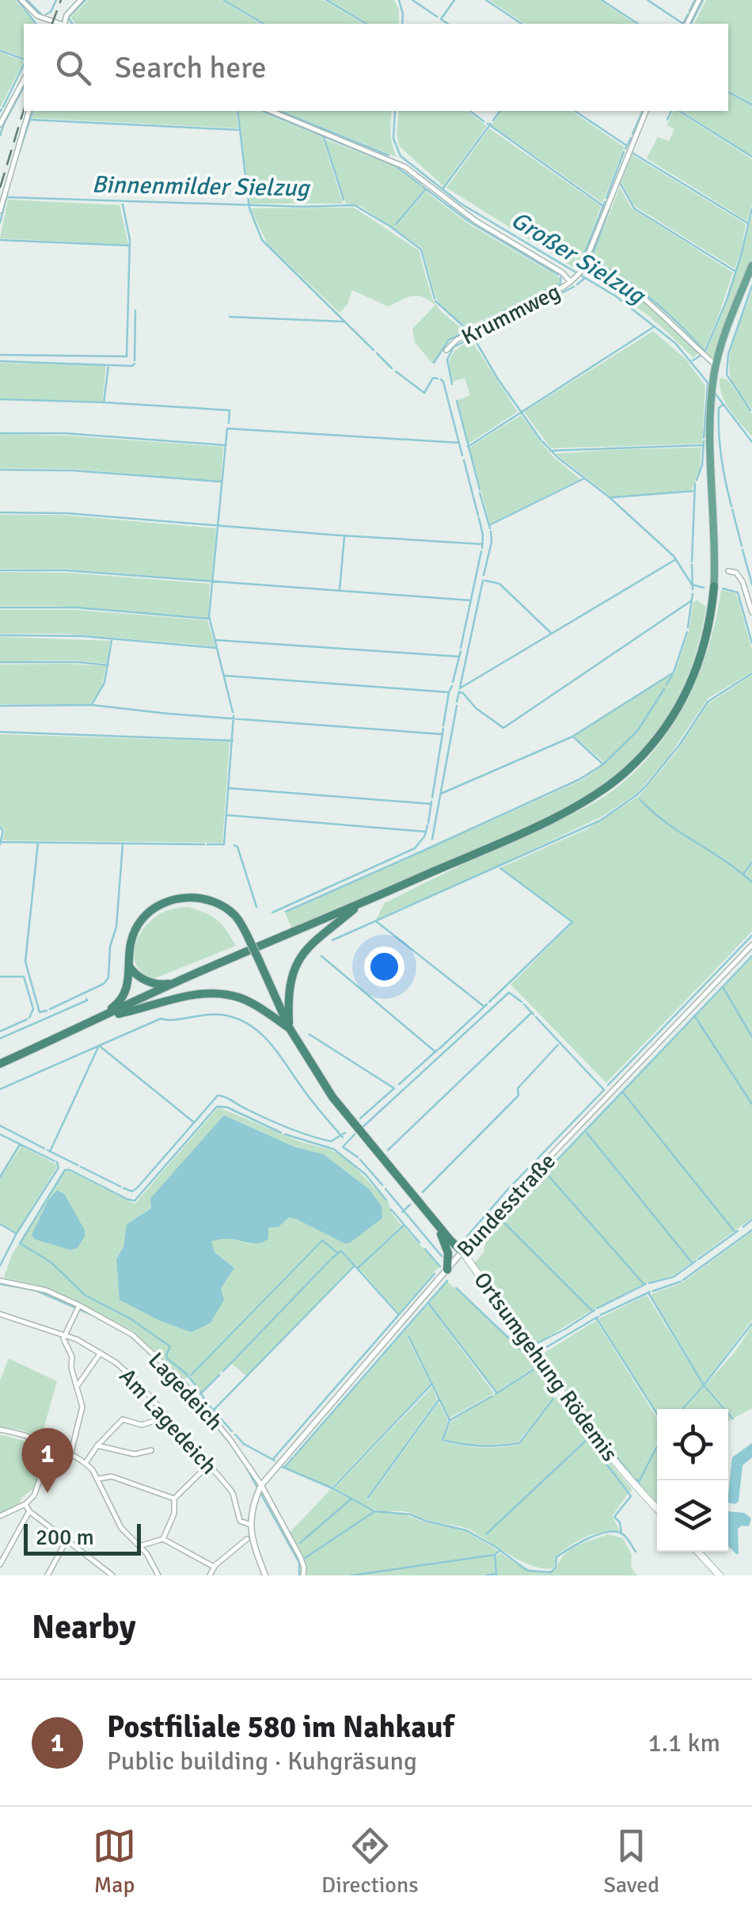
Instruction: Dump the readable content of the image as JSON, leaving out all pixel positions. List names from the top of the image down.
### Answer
{
  "streets": {
    "main road": ["Ortsumgehung Rödemis"],
    "street": [
      "Krummweg",
      "Bundesstraße",
      "Lagedeich",
      "Am Lagedeich"
    ]
  },
  "crossings": [
    ["Bundesstraße", "Ortsumgehung Rödemis"],
    ["Bundesstraße", "Lagedeich"],
    ["Bundesstraße", "Am Lagedeich"]
  ],
  "water": ["Binnenmilder Sielzug", "Großer Sielzug"],
  "scale_bar": "200 m",
  "page": {
    "search": "Search here",
    "pins": "1",
    "scale": "200 m",
    "heading": "Nearby",
    "list": [
      {
        "mark": "1",
        "name": "Postfiliale 580 im Nahkauf",
        "note": "Public building · Kuhgräsung",
        "value": "1.1 km"
      }
    ],
    "nav": ["Map", "Directions", "Saved"]
  }
}
